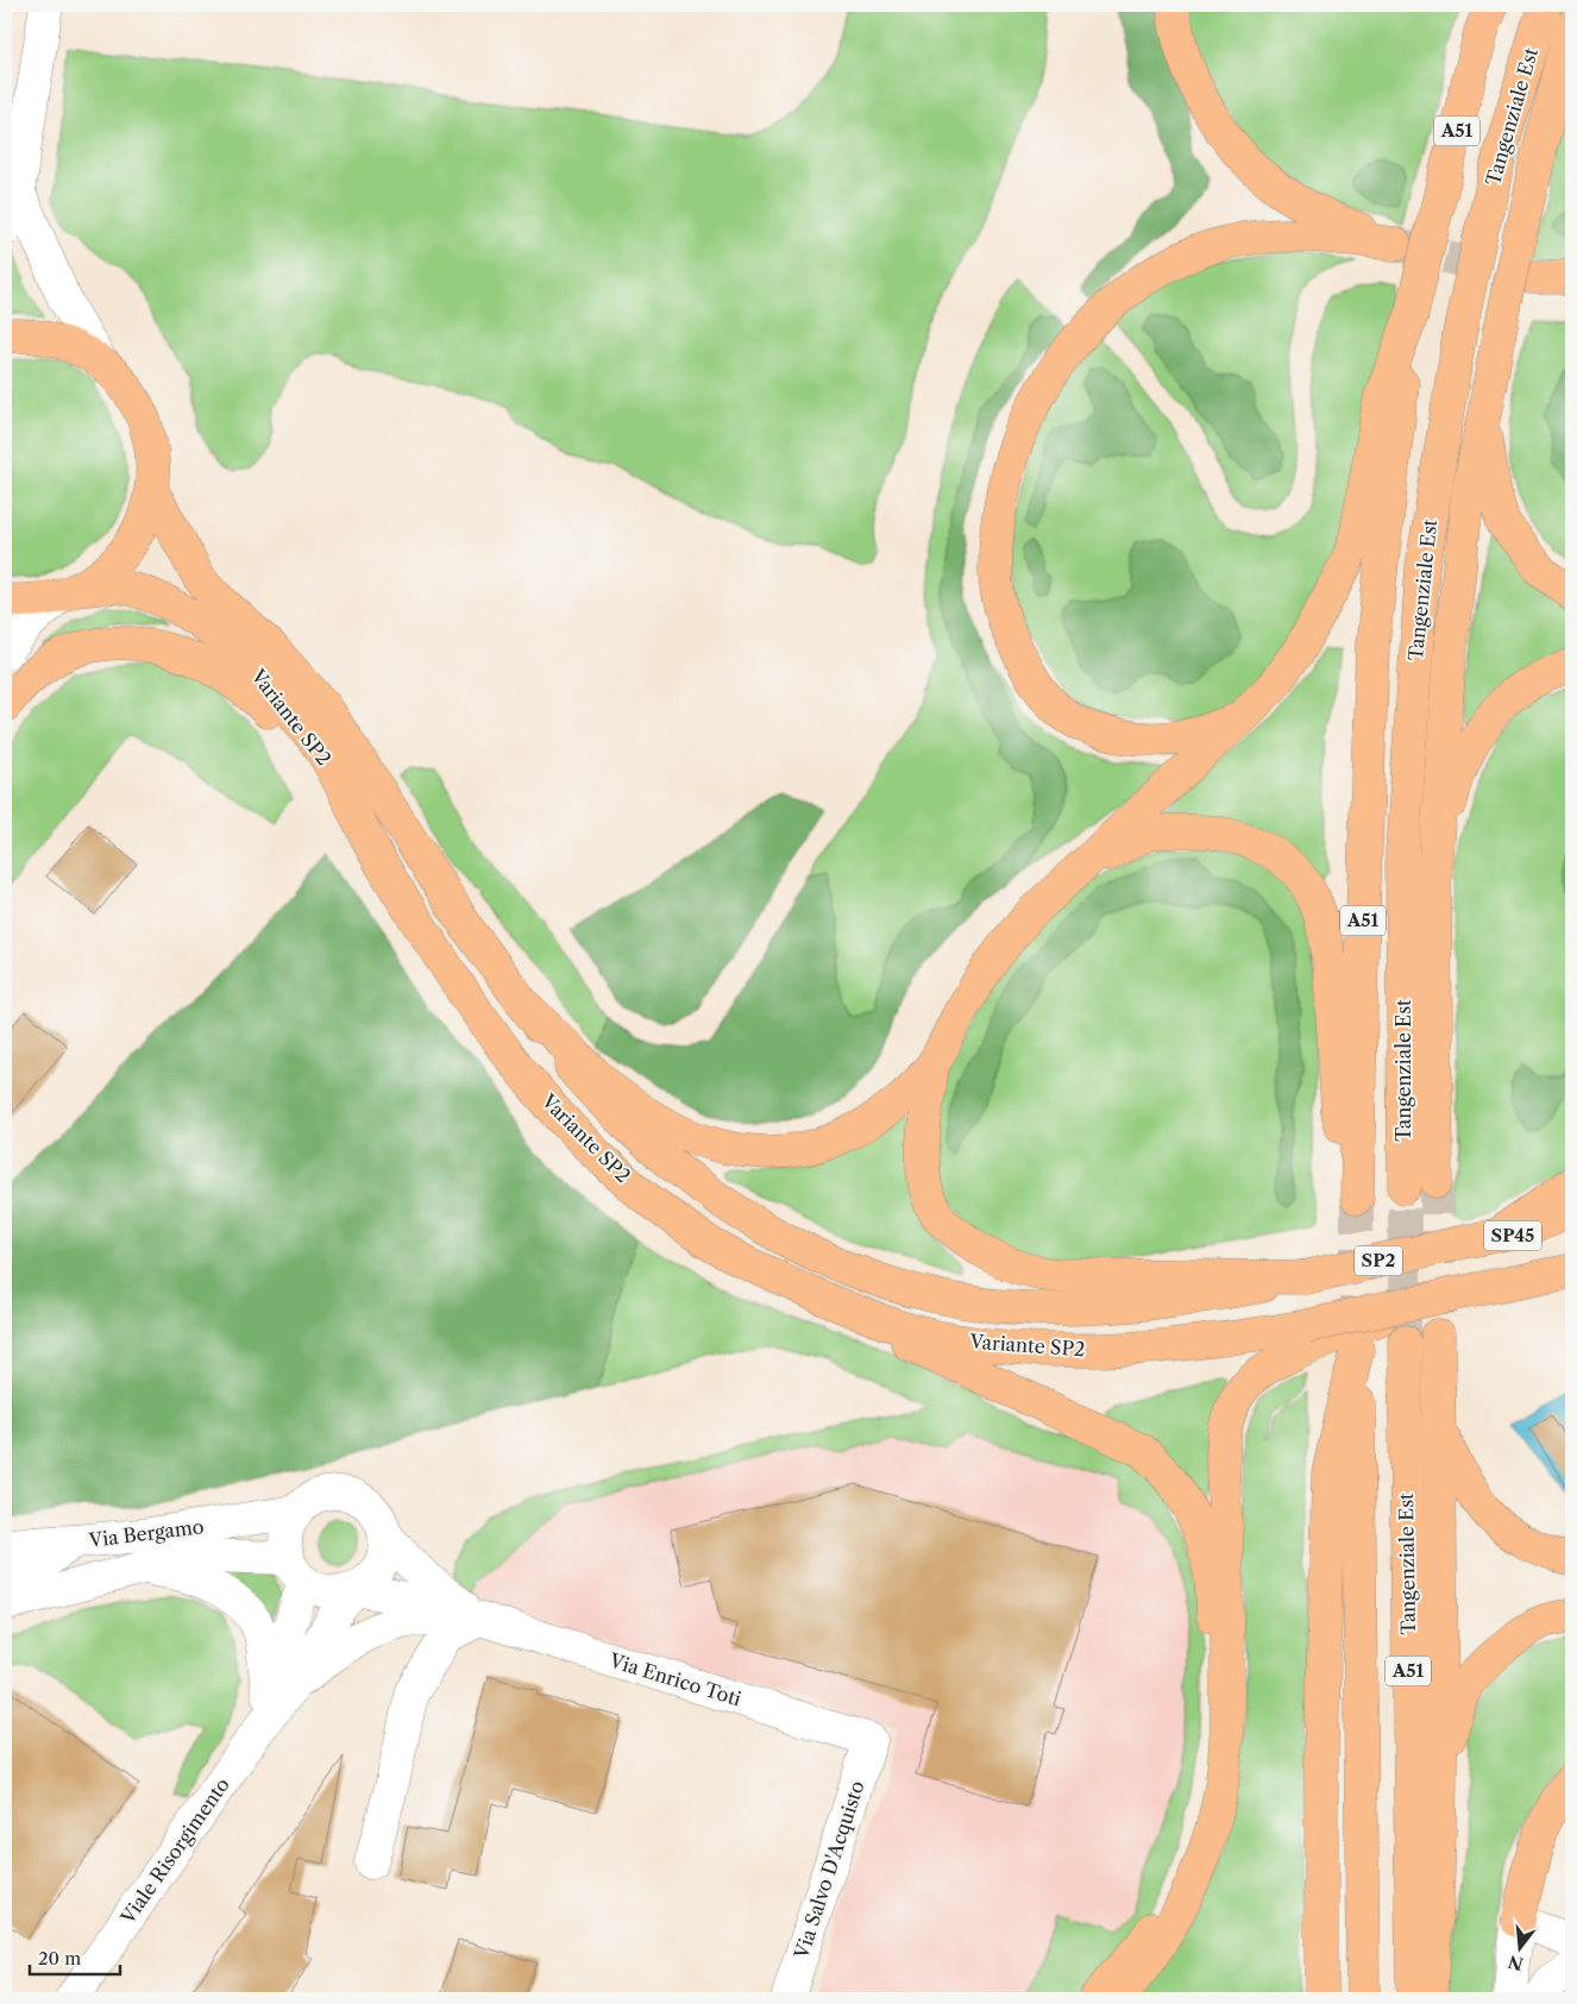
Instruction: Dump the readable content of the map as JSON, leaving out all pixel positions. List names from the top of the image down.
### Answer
{
  "streets": {
    "main road": [
      "Tangenziale Est",
      "A51",
      "Variante SP2",
      "SP45",
      "SP2"
    ],
    "street": [
      "Via Bergamo",
      "Via Enrico Toti",
      "Viale Risorgimento",
      "Via Salvo D'Acquisto"
    ]
  },
  "crossings": [
    ["Variante SP2", "SP45"],
    ["Variante SP2", "SP2"],
    ["SP45", "SP2"],
    ["Via Bergamo", "Via Enrico Toti"],
    ["Via Bergamo", "Viale Risorgimento"],
    ["Via Enrico Toti", "Viale Risorgimento"],
    ["Via Enrico Toti", "Via Salvo D'Acquisto"]
  ],
  "scale_bar": "20 m",
  "north": "bottom"
}
